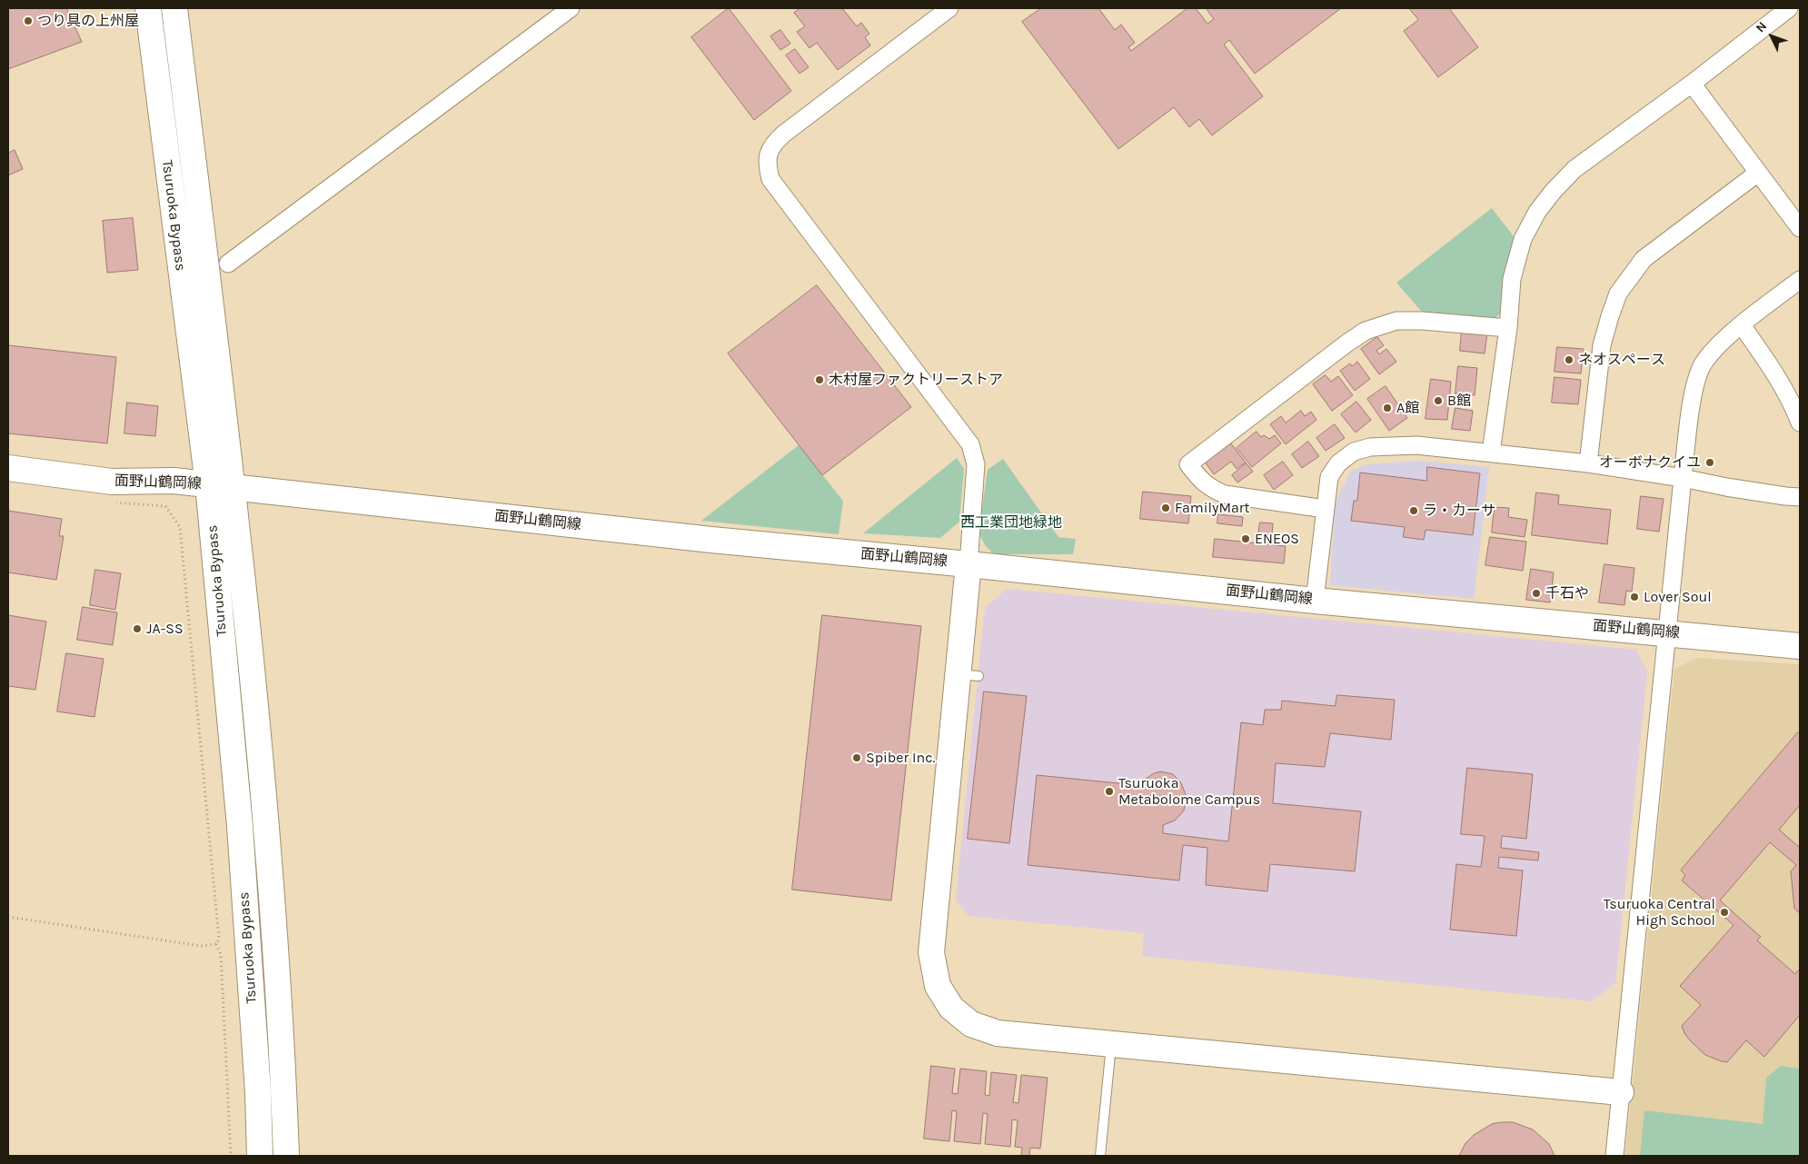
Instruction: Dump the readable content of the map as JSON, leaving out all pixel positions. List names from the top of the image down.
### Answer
{
  "streets": {
    "main road": ["Tsuruoka Bypass", "面野山鶴岡線"]
  },
  "crossings": [
    ["Tsuruoka Bypass", "面野山鶴岡線"]
  ],
  "parks": ["西工業団地緑地"],
  "places": [
    "つり具の上州屋",
    "ネオスペース",
    "木村屋ファクトリーストア",
    "B館",
    "A館",
    "オーボナクイユ",
    "FamilyMart",
    "ラ・カーサ",
    "ENEOS",
    "千石や",
    "Lover Soul",
    "JA-SS",
    "Spiber Inc.",
    "Tsuruoka Metabolome Campus",
    "Tsuruoka Central High School"
  ],
  "north": "top left"
}
